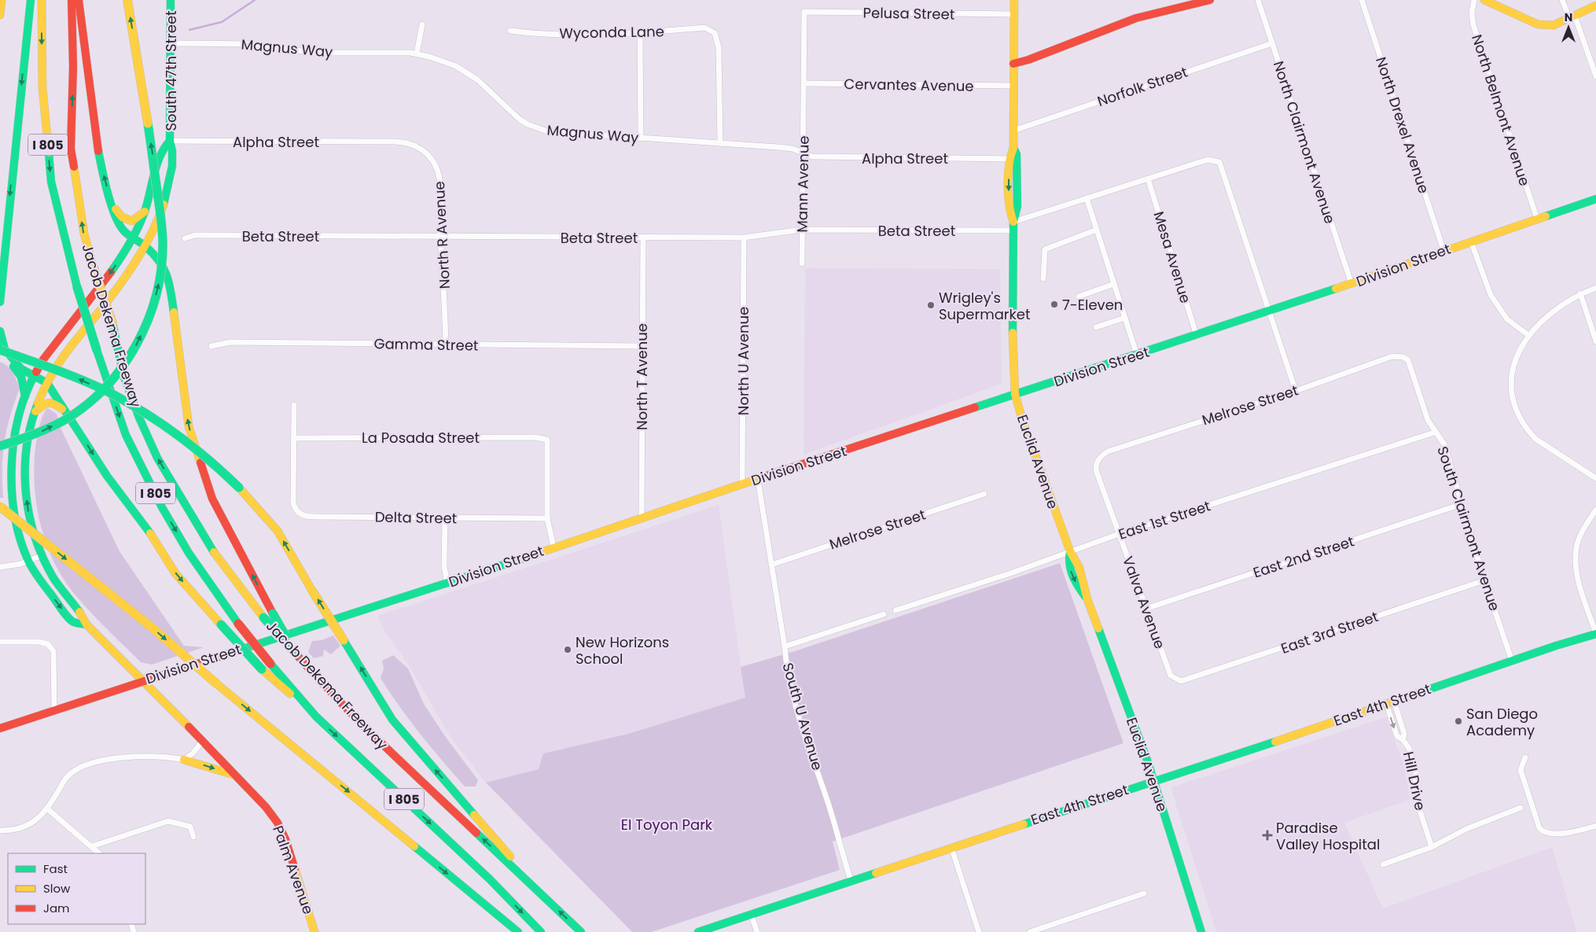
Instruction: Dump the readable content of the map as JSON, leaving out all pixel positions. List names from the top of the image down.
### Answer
{
  "streets": {
    "main road": [
      "South 47th Street",
      "I 805",
      "Division Street",
      "Jacob Dekema Freeway",
      "Euclid Avenue",
      "East 4th Street",
      "Palm Avenue"
    ],
    "street": [
      "Pelusa Street",
      "Wyconda Lane",
      "Magnus Way",
      "Cervantes Avenue",
      "Norfolk Street",
      "North Belmont Avenue",
      "North Drexel Avenue",
      "Alpha Street",
      "North Clairmont Avenue",
      "Mann Avenue",
      "Beta Street",
      "North R Avenue",
      "Mesa Avenue",
      "Gamma Street",
      "North U Avenue",
      "North T Avenue",
      "Melrose Street",
      "La Posada Street",
      "Delta Street",
      "East 1st Street",
      "South Clairmont Avenue",
      "East 2nd Street",
      "Valva Avenue",
      "East 3rd Street",
      "South U Avenue",
      "Hill Drive"
    ]
  },
  "crossings": [
    ["Pelusa Street", "Mann Avenue"],
    ["Wyconda Lane", "Magnus Way"],
    ["Magnus Way", "South 47th Street"],
    ["Magnus Way", "Alpha Street"],
    ["Magnus Way", "Mann Avenue"],
    ["South 47th Street", "Alpha Street"],
    ["South 47th Street", "Palm Avenue"],
    ["Cervantes Avenue", "Mann Avenue"],
    ["Norfolk Street", "North Clairmont Avenue"],
    ["North Belmont Avenue", "Division Street"],
    ["North Drexel Avenue", "Division Street"],
    ["Alpha Street", "Mann Avenue"],
    ["Alpha Street", "North R Avenue"],
    ["North Clairmont Avenue", "Division Street"],
    ["Mann Avenue", "Beta Street"],
    ["Beta Street", "North R Avenue"],
    ["Beta Street", "Mesa Avenue"],
    ["Beta Street", "Division Street"],
    ["Beta Street", "North U Avenue"],
    ["Beta Street", "North T Avenue"],
    ["Beta Street", "Euclid Avenue"],
    ["North R Avenue", "Gamma Street"],
    ["Mesa Avenue", "Division Street"],
    ["Division Street", "North U Avenue"],
    ["Division Street", "North T Avenue"],
    ["Division Street", "Euclid Avenue"],
    ["Division Street", "South U Avenue"],
    ["Division Street", "Palm Avenue"],
    ["Gamma Street", "North T Avenue"],
    ["Melrose Street", "South Clairmont Avenue"],
    ["Melrose Street", "Valva Avenue"],
    ["Melrose Street", "South U Avenue"],
    ["La Posada Street", "Delta Street"],
    ["Euclid Avenue", "East 1st Street"],
    ["Euclid Avenue", "East 4th Street"],
    ["East 1st Street", "South Clairmont Avenue"],
    ["East 1st Street", "Valva Avenue"],
    ["South Clairmont Avenue", "East 2nd Street"],
    ["South Clairmont Avenue", "East 3rd Street"],
    ["South Clairmont Avenue", "East 4th Street"],
    ["East 2nd Street", "Valva Avenue"],
    ["Valva Avenue", "East 3rd Street"],
    ["East 4th Street", "South U Avenue"],
    ["East 4th Street", "Hill Drive"]
  ],
  "parks": ["El Toyon Park"],
  "places": {
    "other": [
      "7-Eleven",
      "Wrigley's Supermarket",
      "New Horizons School",
      "San Diego Academy"
    ],
    "health": ["Paradise Valley Hospital"]
  },
  "legend": ["Fast", "Slow", "Jam"],
  "north": "top"
}
